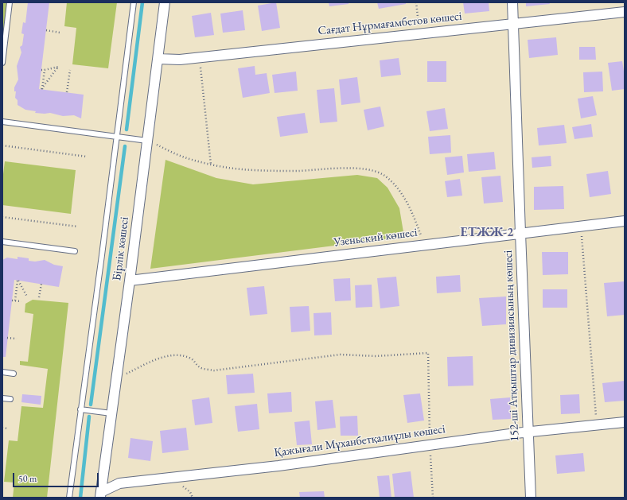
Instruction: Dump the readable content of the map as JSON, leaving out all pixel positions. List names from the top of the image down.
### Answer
{
  "streets": {
    "street": [
      "Сағдат Нұрмағамбетов көшесі",
      "Узеньский көшесі",
      "Бірлік көшесі",
      "152-ші Атқыштар дивизиясының көшесі",
      "Қажығали Мұханбетқалиұлы көшесі"
    ]
  },
  "crossings": [
    ["Сағдат Нұрмағамбетов көшесі", "Бірлік көшесі"],
    ["Сағдат Нұрмағамбетов көшесі", "152-ші Атқыштар дивизиясының көшесі"],
    ["Узеньский көшесі", "Бірлік көшесі"],
    ["Узеньский көшесі", "152-ші Атқыштар дивизиясының көшесі"],
    ["Бірлік көшесі", "Қажығали Мұханбетқалиұлы көшесі"],
    ["152-ші Атқыштар дивизиясының көшесі", "Қажығали Мұханбетқалиұлы көшесі"]
  ],
  "districts": ["ЕТЖЖ-2"],
  "scale_bar": "50 m"
}
